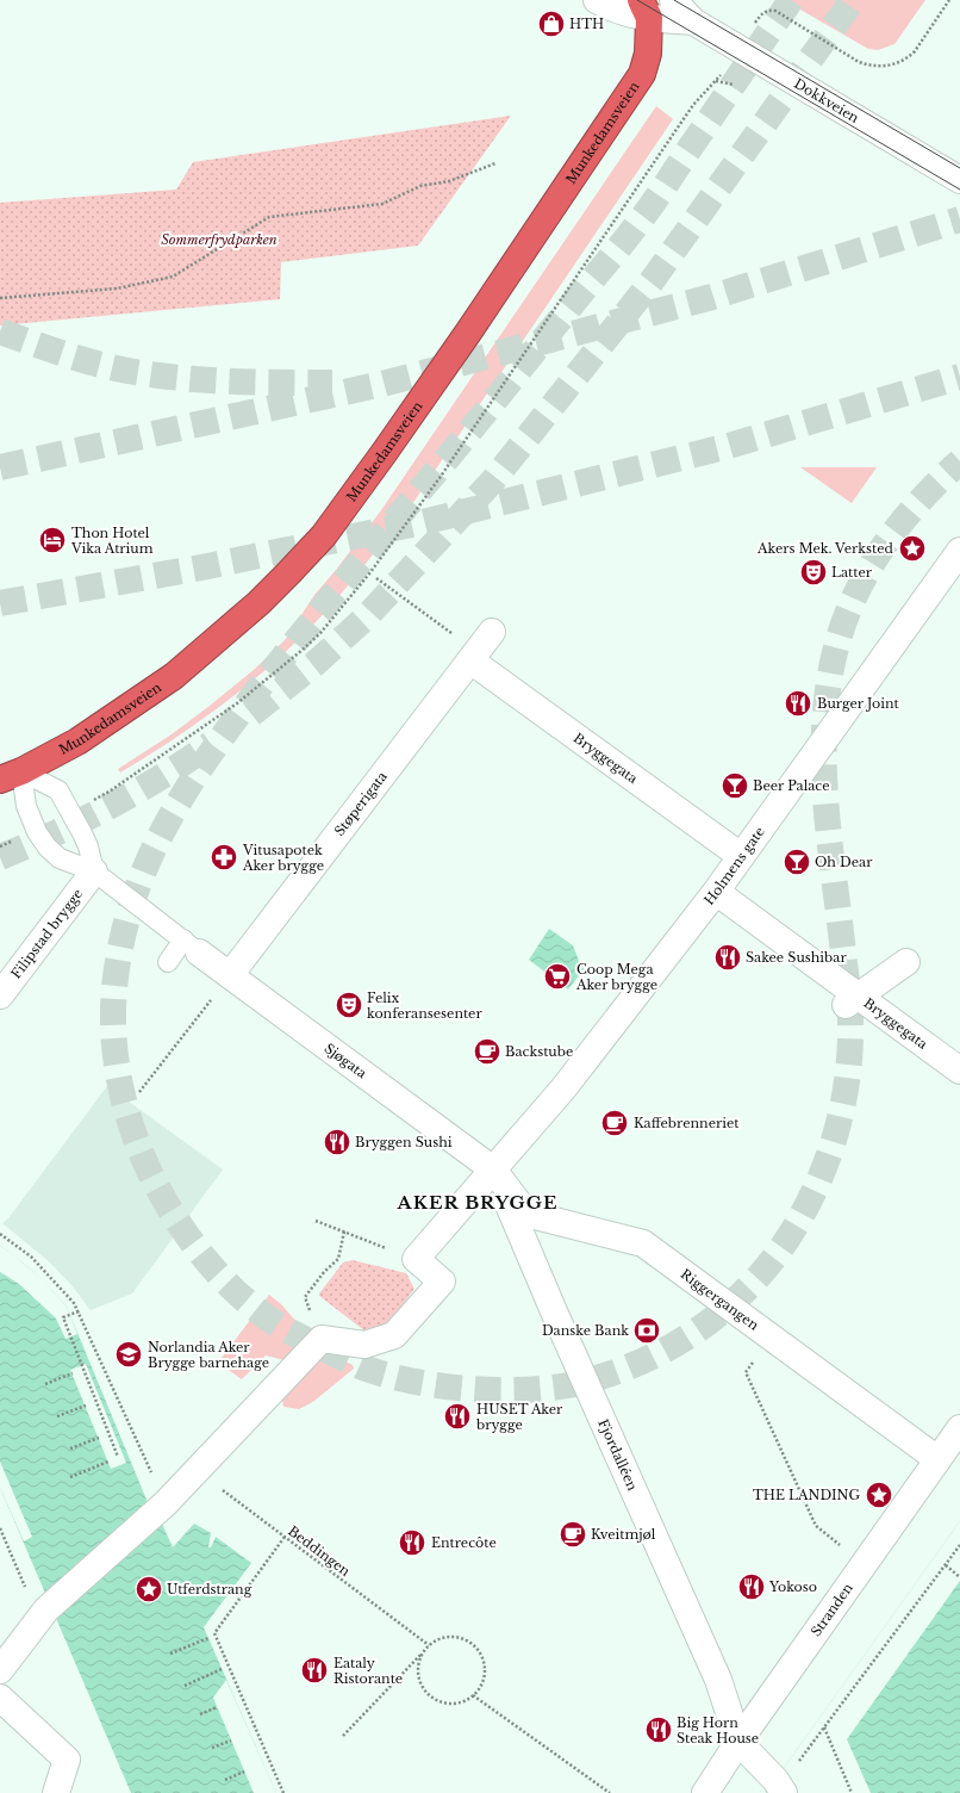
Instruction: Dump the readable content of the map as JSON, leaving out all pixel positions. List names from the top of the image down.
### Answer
{
  "streets": {
    "highway": ["Munkedamsveien"],
    "street": [
      "Dokkveien",
      "Bryggegata",
      "Støperigata",
      "Holmens gate",
      "Filipstad brygge",
      "Sjøgata",
      "Riggergangen",
      "Fjordalléen",
      "Stranden"
    ],
    "path": ["Beddingen"]
  },
  "crossings": [
    ["Bryggegata", "Støperigata"],
    ["Bryggegata", "Holmens gate"],
    ["Støperigata", "Sjøgata"],
    ["Holmens gate", "Sjøgata"],
    ["Holmens gate", "Riggergangen"],
    ["Holmens gate", "Fjordalléen"],
    ["Sjøgata", "Riggergangen"],
    ["Sjøgata", "Fjordalléen"],
    ["Riggergangen", "Fjordalléen"],
    ["Riggergangen", "Stranden"],
    ["Fjordalléen", "Stranden"]
  ],
  "districts": ["AKER BRYGGE"],
  "parks": ["Sommerfrydparken"],
  "places": {
    "shop": ["HTH"],
    "hotel": ["Thon Hotel Vika Atrium"],
    "place": ["Akers Mek. Verksted", "THE LANDING", "Utferdstrang"],
    "theatre": ["Latter", "Felix konferansesenter"],
    "restaurant": [
      "Burger Joint",
      "Sakee Sushibar",
      "Bryggen Sushi",
      "HUSET Aker brygge",
      "Entrecôte",
      "Yokoso",
      "Eataly Ristorante",
      "Big Horn Steak House"
    ],
    "bar": ["Beer Palace", "Oh Dear"],
    "pharmacy": ["Vitusapotek Aker brygge"],
    "supermarket": ["Coop Mega Aker brygge"],
    "cafe": ["Backstube", "Kaffebrenneriet", "Kveitmjøl"],
    "bank": ["Danske Bank"],
    "school or university": ["Norlandia Aker Brygge barnehage"]
  }
}
